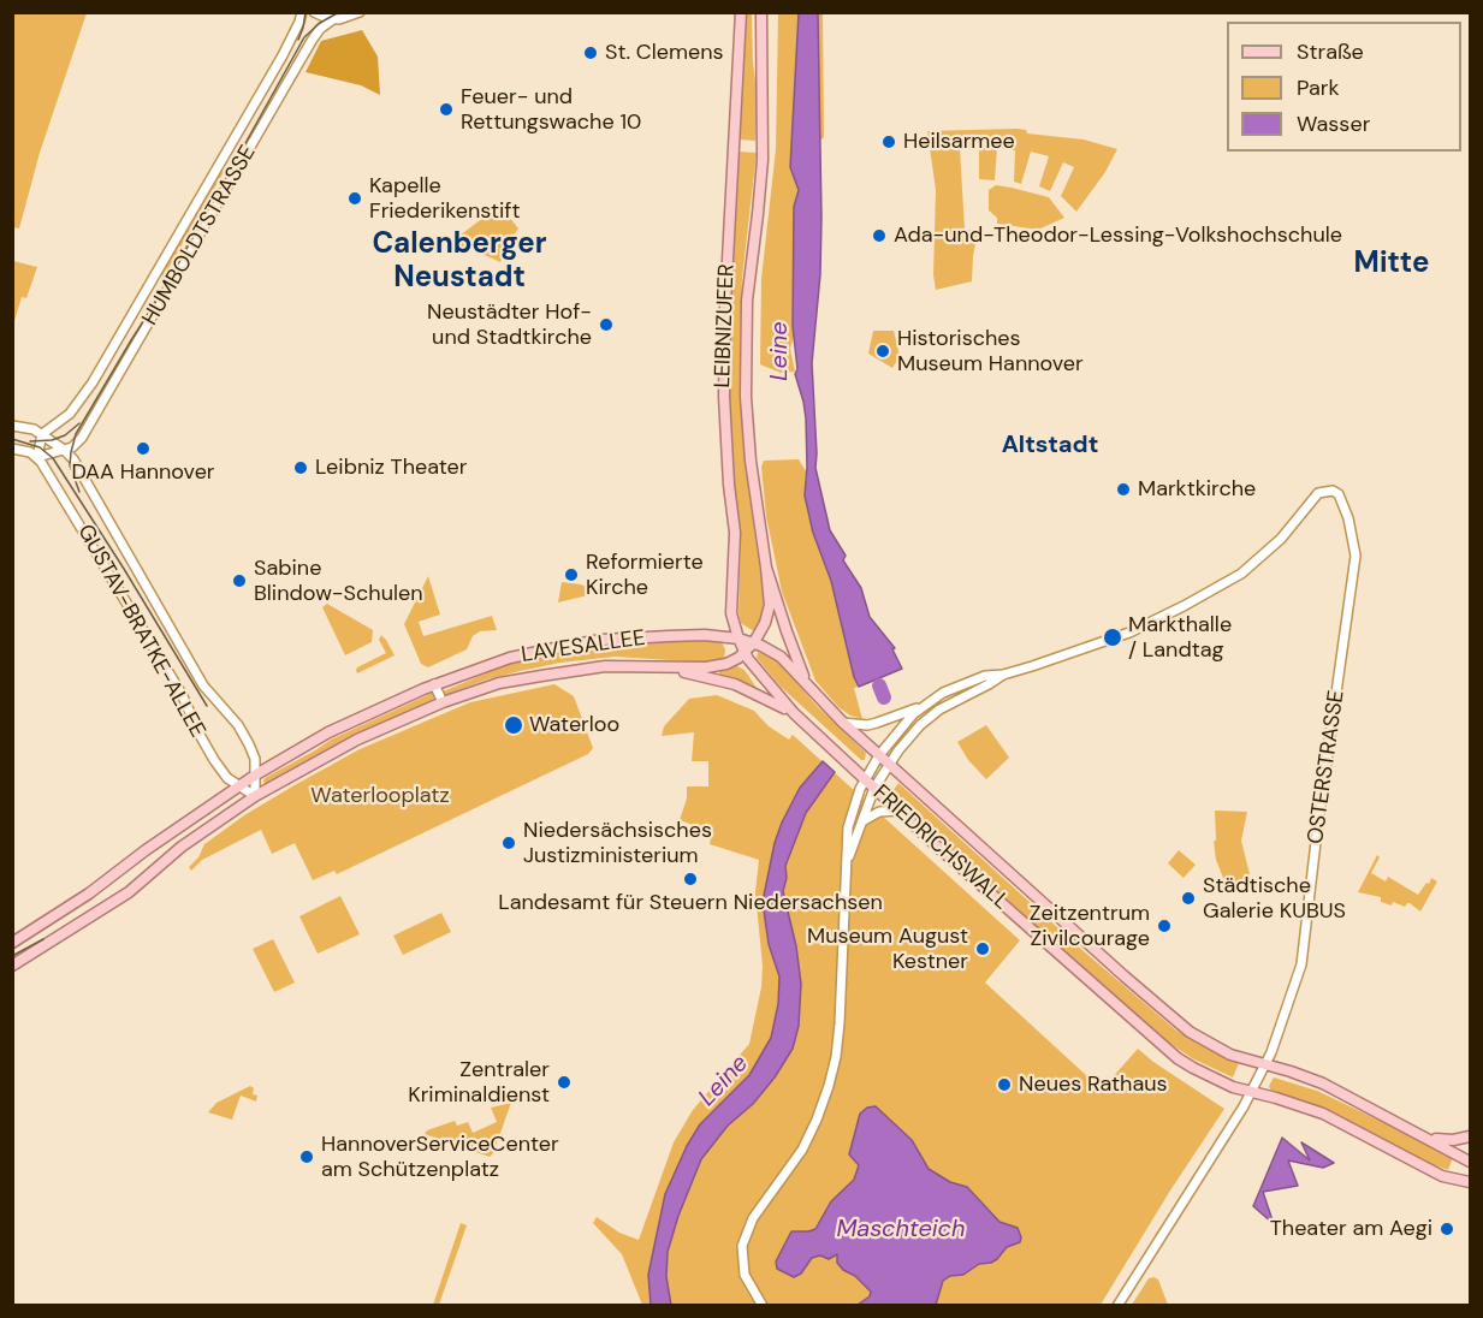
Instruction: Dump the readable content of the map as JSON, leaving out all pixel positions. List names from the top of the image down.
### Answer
{
  "streets": {
    "main road": ["LEIBNIZUFER", "LAVESALLEE", "FRIEDRICHSWALL"],
    "street": ["HUMBOLDTSTRASSE", "GUSTAV-BRATKE-ALLEE", "OSTERSTRASSE"]
  },
  "crossings": [
    ["HUMBOLDTSTRASSE", "GUSTAV-BRATKE-ALLEE"],
    ["LEIBNIZUFER", "LAVESALLEE"],
    ["LEIBNIZUFER", "FRIEDRICHSWALL"],
    ["GUSTAV-BRATKE-ALLEE", "LAVESALLEE"],
    ["LAVESALLEE", "FRIEDRICHSWALL"],
    ["OSTERSTRASSE", "FRIEDRICHSWALL"]
  ],
  "districts": ["Calenberger Neustadt", "Mitte", "Altstadt"],
  "water": ["Leine", "Maschteich"],
  "parks": ["Waterlooplatz"],
  "places": [
    "St. Clemens",
    "Feuer- und Rettungswache 10",
    "Heilsarmee",
    "Kapelle Friederikenstift",
    "Ada-und-Theodor-Lessing-Volkshochschule",
    "Neustädter Hof- und Stadtkirche",
    "Historisches Museum Hannover",
    "DAA Hannover",
    "Leibniz Theater",
    "Marktkirche",
    "Reformierte Kirche",
    "Sabine Blindow-Schulen",
    "Markthalle / Landtag",
    "Waterloo",
    "Niedersächsisches Justizministerium",
    "Landesamt für Steuern Niedersachsen",
    "Städtische Galerie KUBUS",
    "Zeitzentrum Zivilcourage",
    "Museum August Kestner",
    "Zentraler Kriminaldienst",
    "Neues Rathaus",
    "HannoverServiceCenter am Schützenplatz",
    "Theater am Aegi"
  ],
  "legend": ["Straße", "Park", "Wasser"]
}
